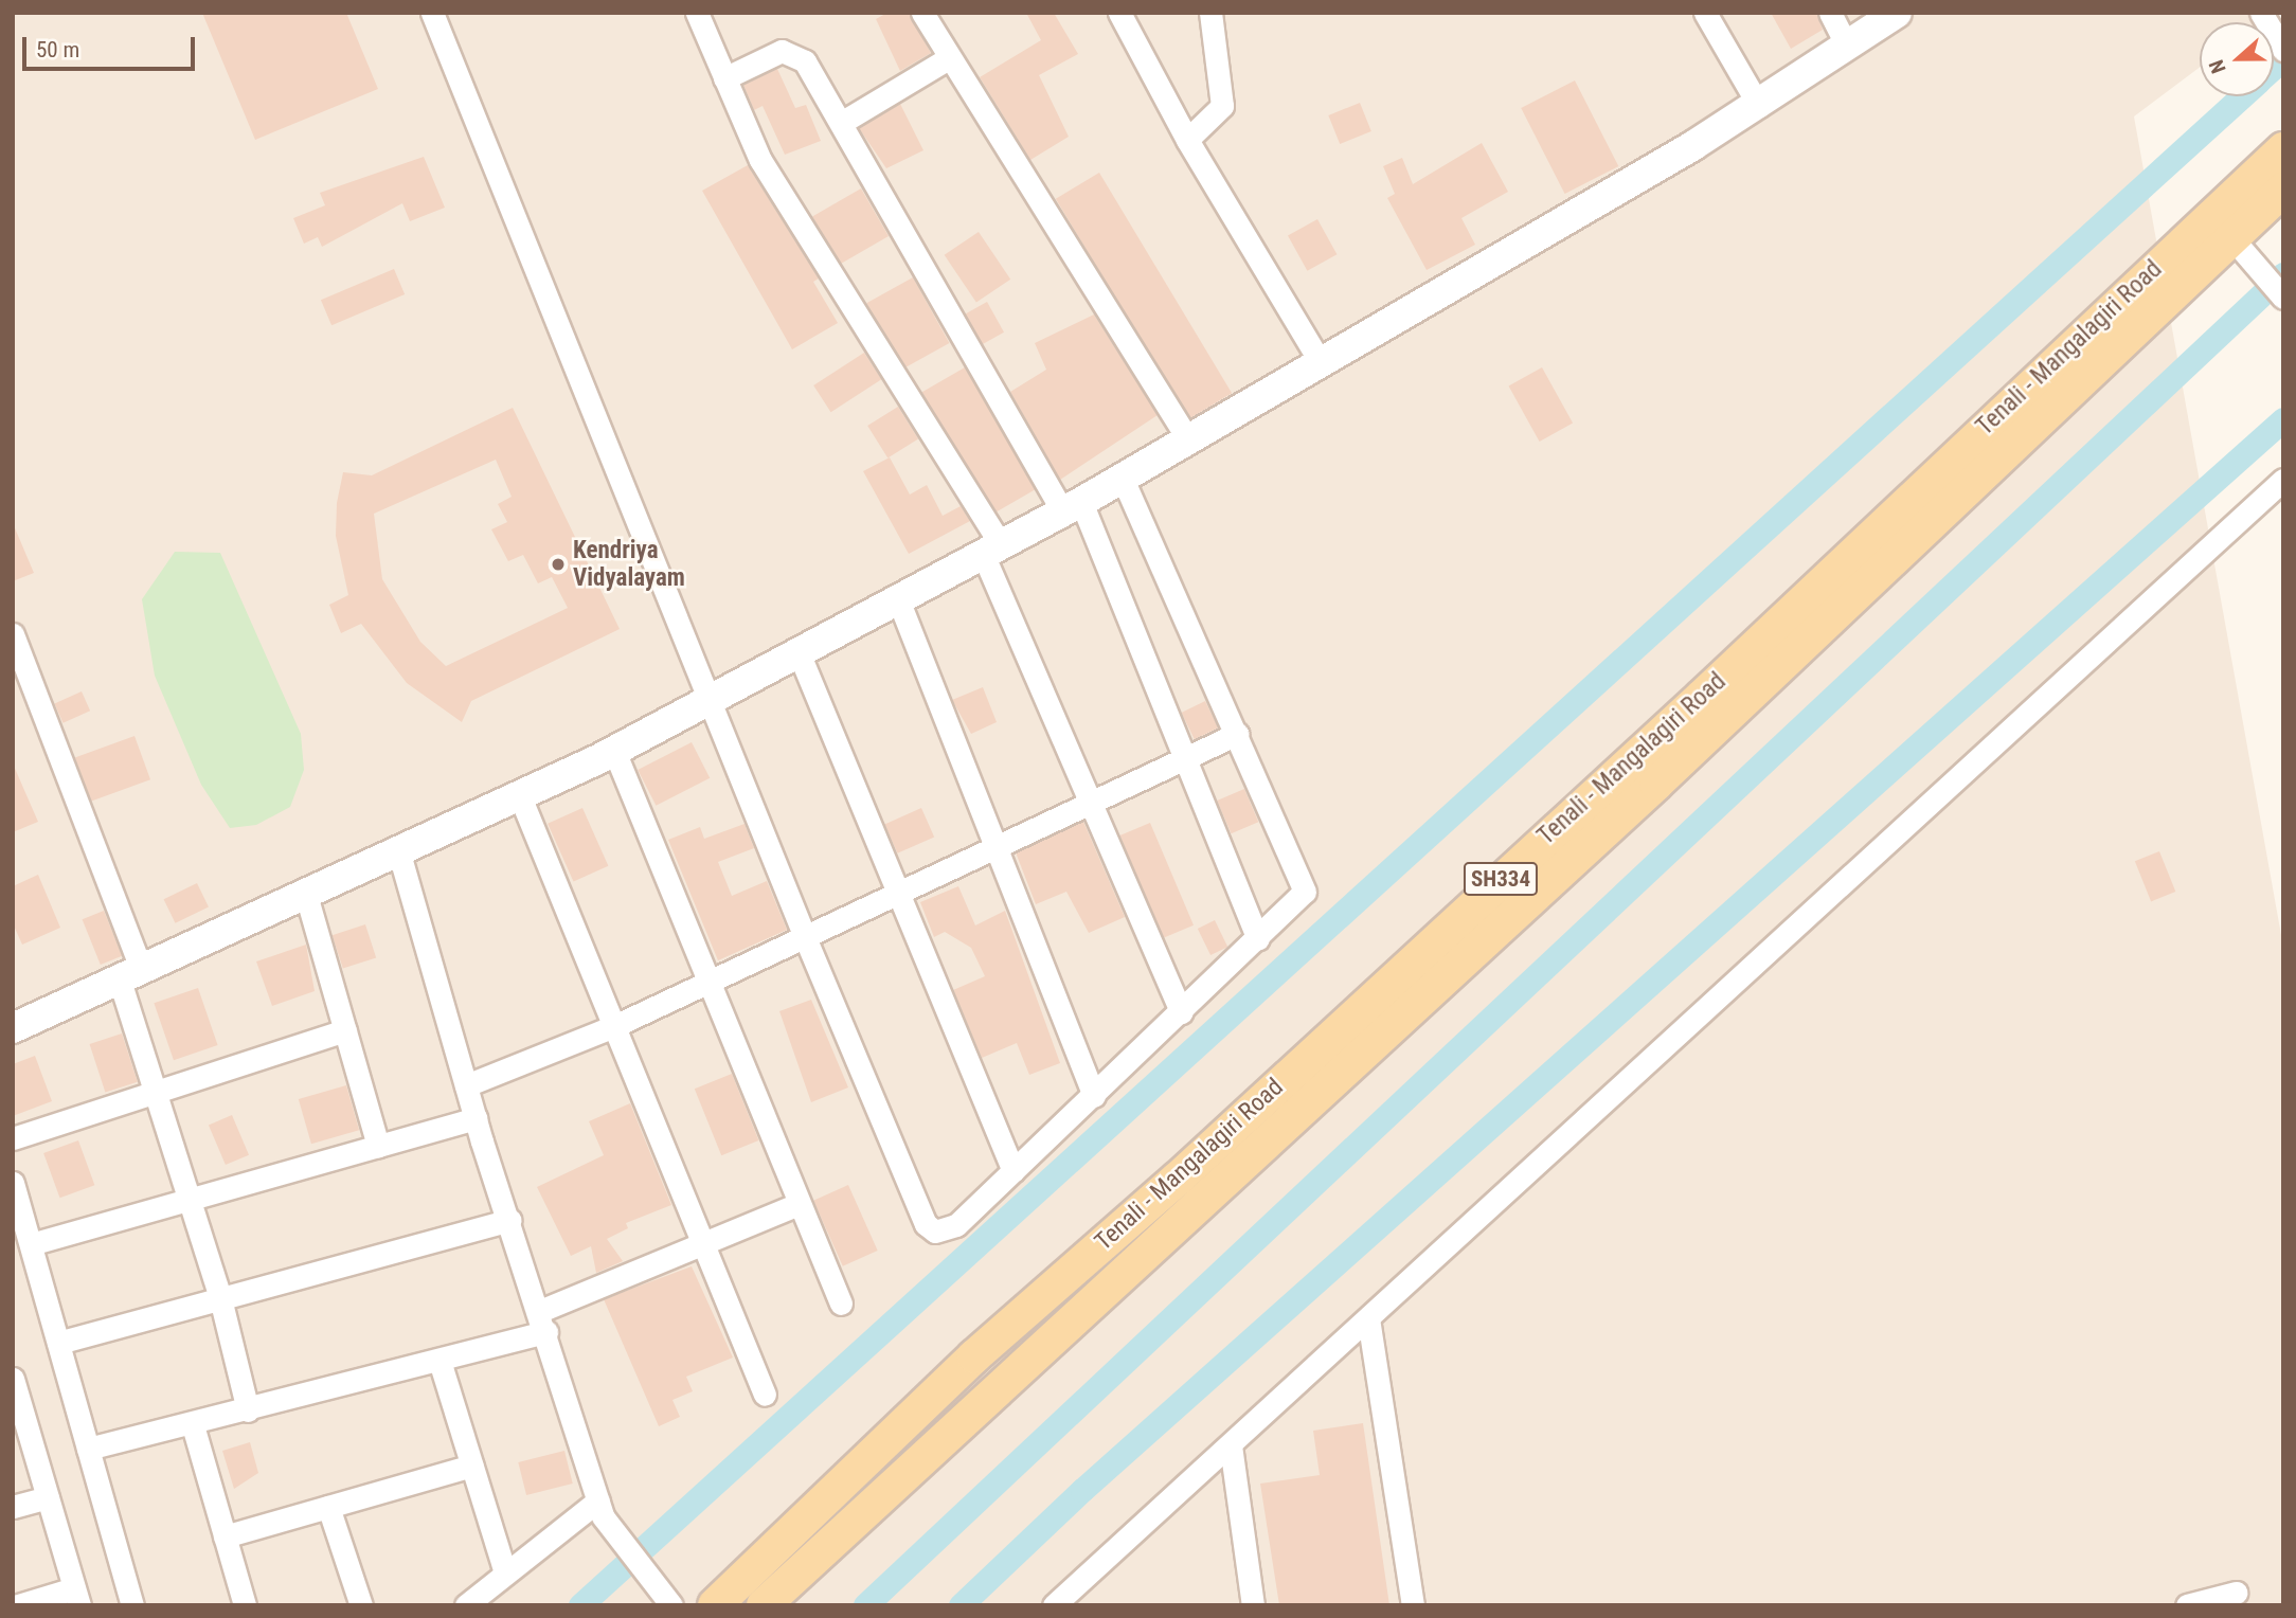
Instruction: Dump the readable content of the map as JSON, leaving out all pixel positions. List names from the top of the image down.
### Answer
{
  "streets": {
    "main road": ["Tenali - Mangalagiri Road", "SH334"]
  },
  "places": ["Kendriya Vidyalayam"],
  "scale_bar": "50 m",
  "north": "left"
}
